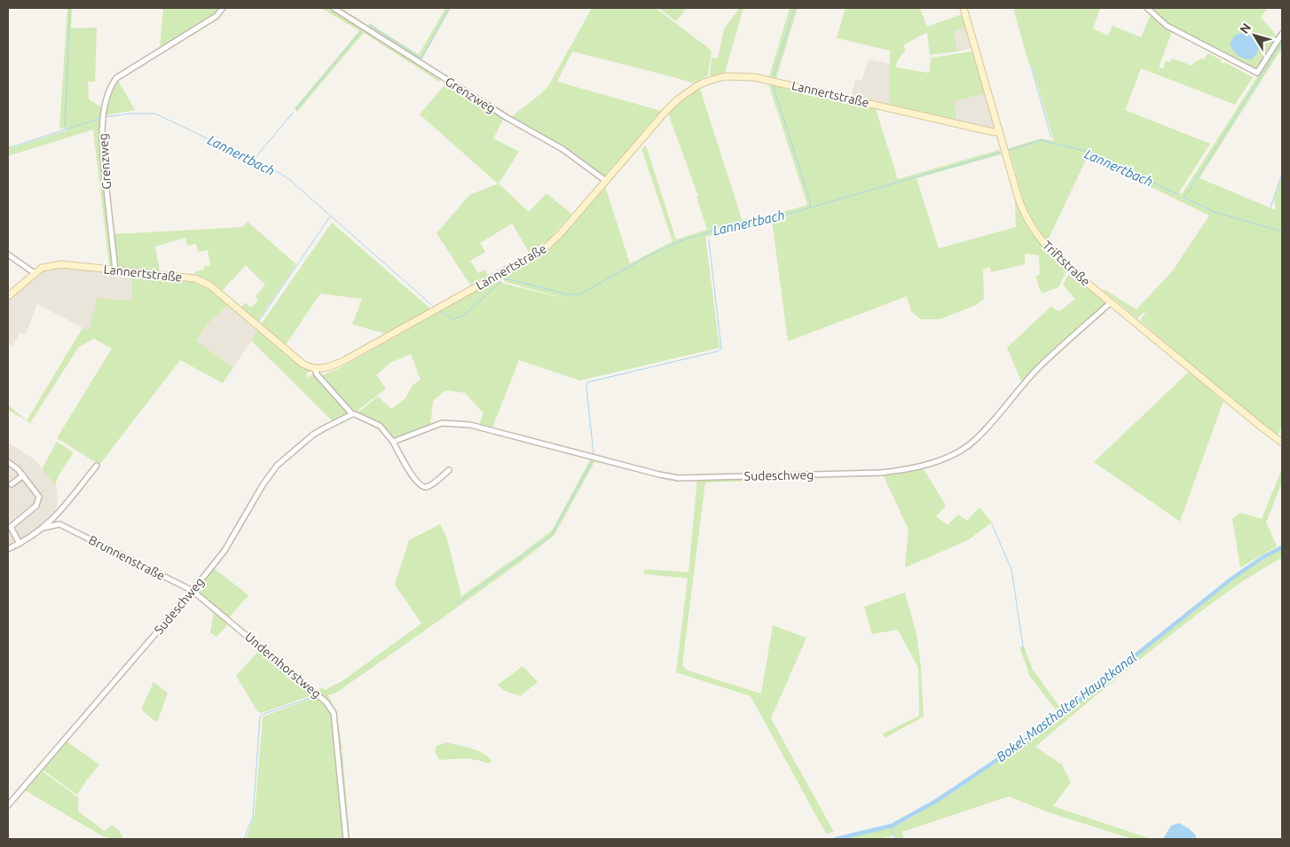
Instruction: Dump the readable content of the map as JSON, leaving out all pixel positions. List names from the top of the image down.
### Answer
{
  "streets": {
    "street": [
      "Lannertstraße",
      "Grenzweg",
      "Triftstraße",
      "Sudeschweg",
      "Brunnenstraße",
      "Undernhorstweg"
    ]
  },
  "crossings": [
    ["Lannertstraße", "Grenzweg"],
    ["Lannertstraße", "Triftstraße"],
    ["Triftstraße", "Sudeschweg"],
    ["Sudeschweg", "Brunnenstraße"],
    ["Sudeschweg", "Undernhorstweg"],
    ["Brunnenstraße", "Undernhorstweg"]
  ],
  "water": ["Lannertbach", "Bokel-Mastholter Hauptkanal"],
  "north": "top left"
}
